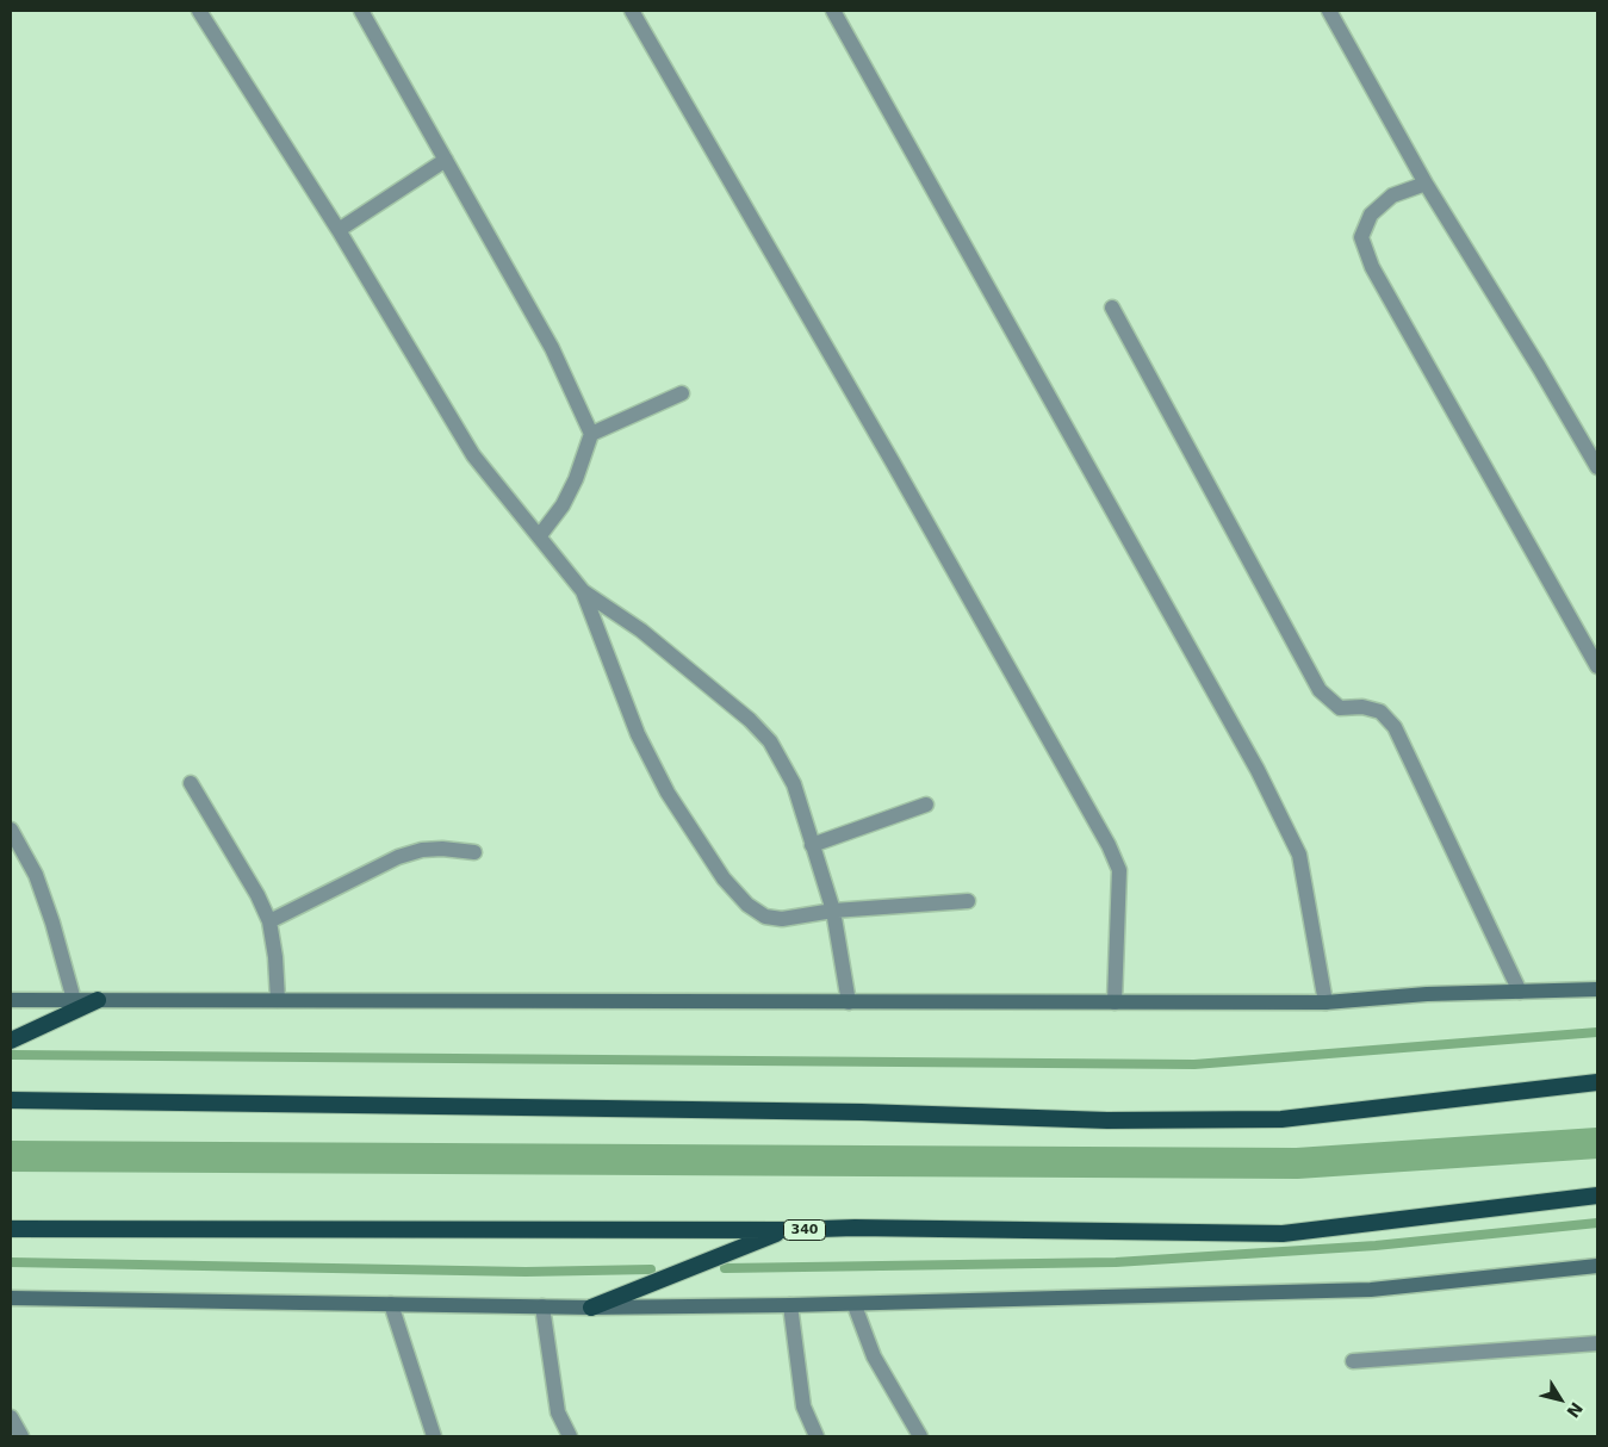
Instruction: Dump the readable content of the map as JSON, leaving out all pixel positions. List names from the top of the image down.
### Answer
{
  "streets": {
    "highway": ["340"]
  },
  "north": "bottom right"
}
